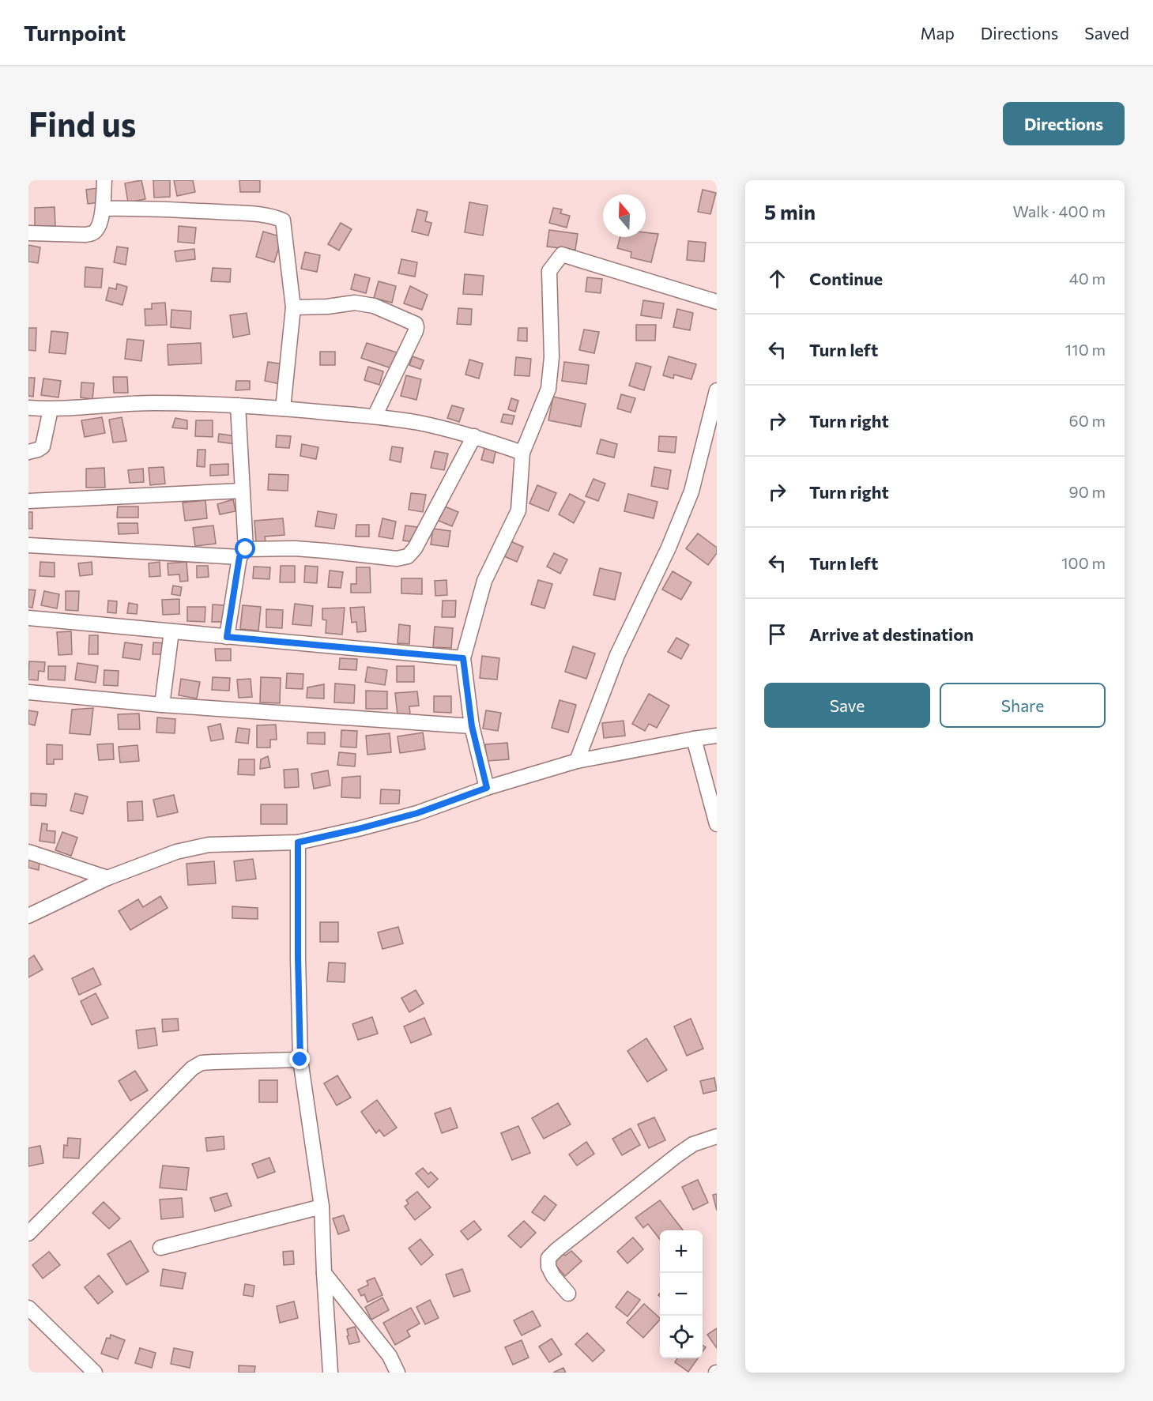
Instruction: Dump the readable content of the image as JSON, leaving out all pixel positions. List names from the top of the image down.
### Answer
{
  "north": "top",
  "page": {
    "header": "Turnpoint",
    "nav": ["Map", "Directions", "Saved"],
    "buttons": [
      "Directions",
      ["Save", "Share"]
    ],
    "title": "Find us",
    "heading": ["5 min", "Walk · 400 m"],
    "list": [
      ["Continue", "40 m"],
      ["Turn left", "110 m"],
      ["Turn right", "60 m"],
      ["Turn right", "90 m"],
      ["Turn left", "100 m"],
      "Arrive at destination"
    ],
    "map_buttons": ["+", "−"]
  }
}
